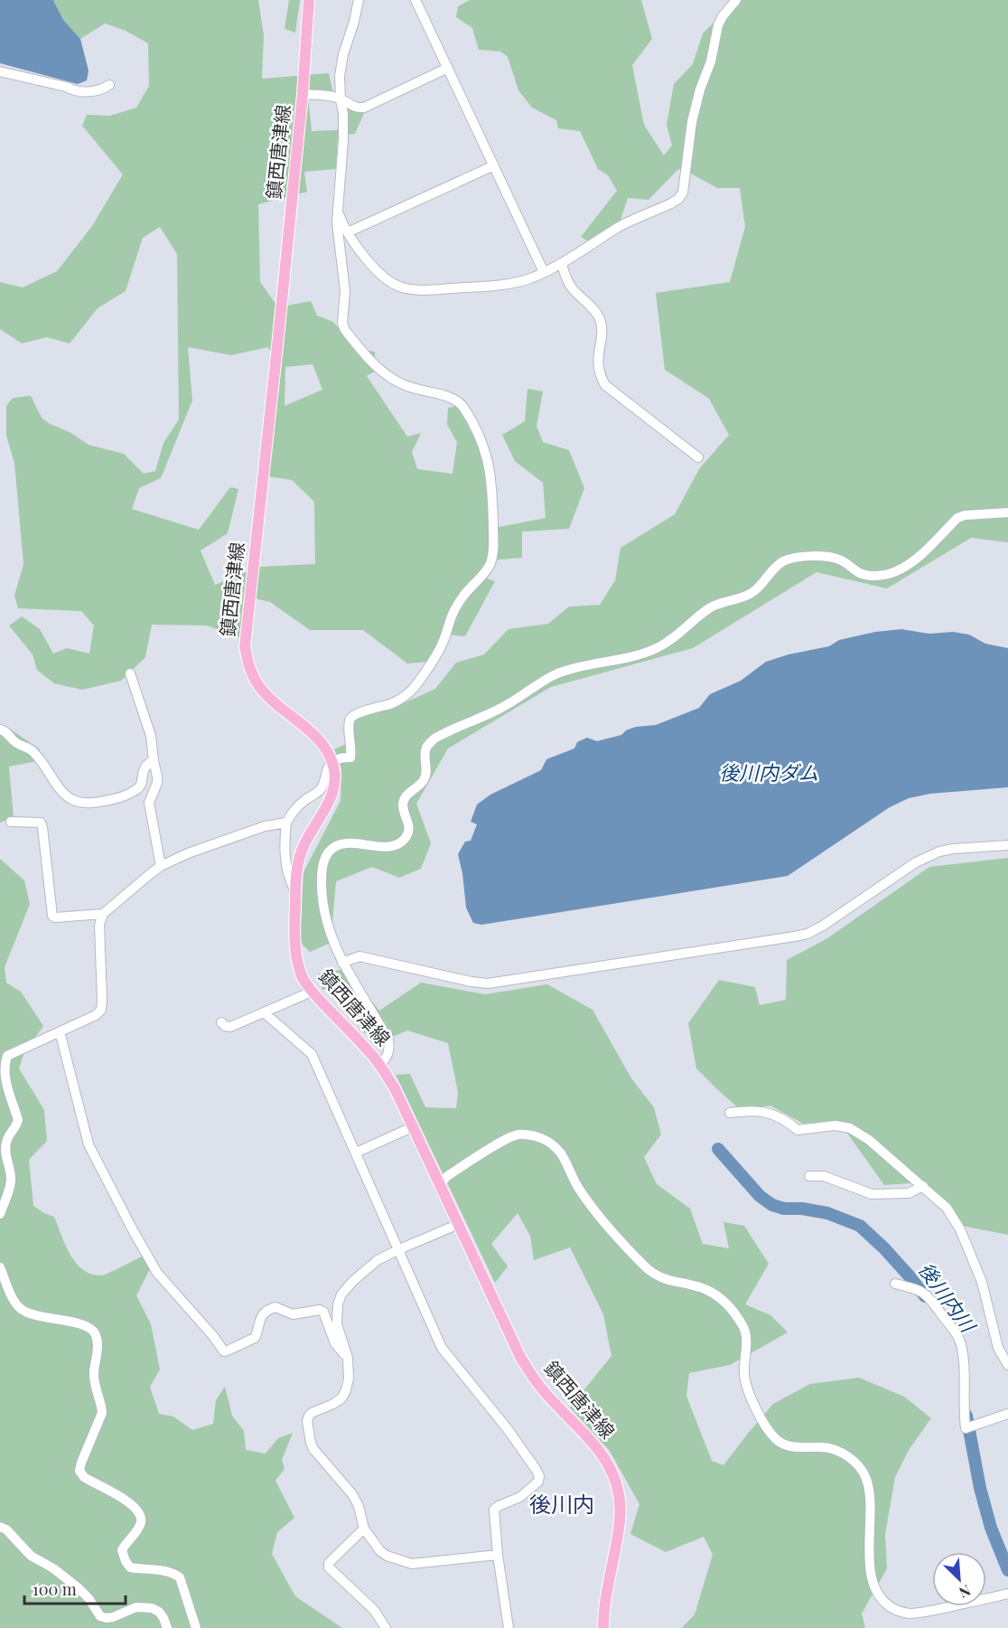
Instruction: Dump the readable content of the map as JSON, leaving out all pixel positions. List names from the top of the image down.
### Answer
{
  "streets": {
    "main road": ["鎮西唐津線"]
  },
  "districts": ["後川内"],
  "water": ["後川内ダム", "後川内川"],
  "scale_bar": "100 m",
  "north": "bottom right"
}
